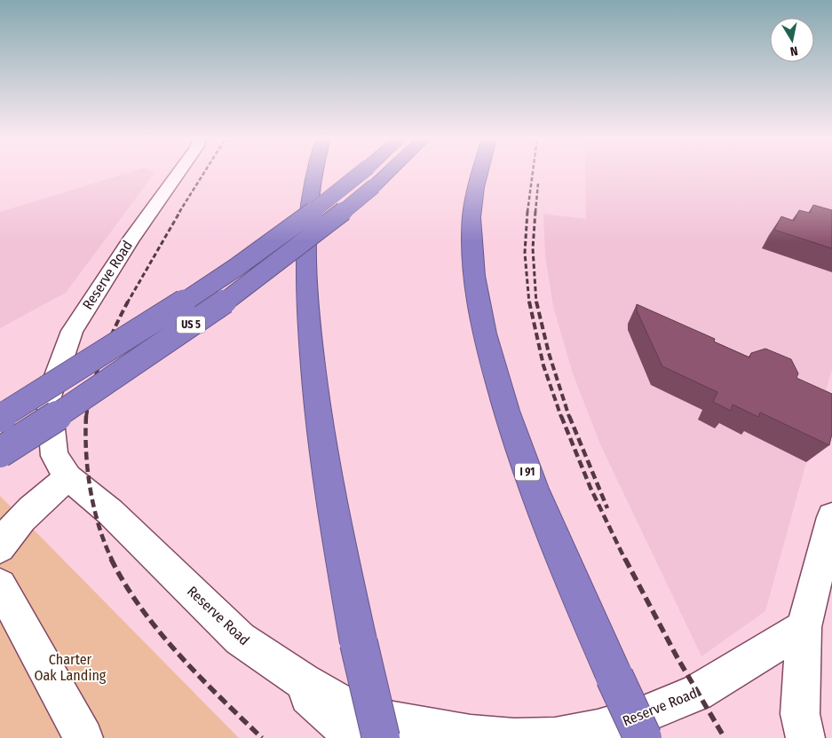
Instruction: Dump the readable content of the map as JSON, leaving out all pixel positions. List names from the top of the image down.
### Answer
{
  "streets": {
    "highway": ["US 5", "I 91"],
    "street": ["Reserve Road"]
  },
  "parks": ["Charter Oak Landing"],
  "north": "bottom"
}
